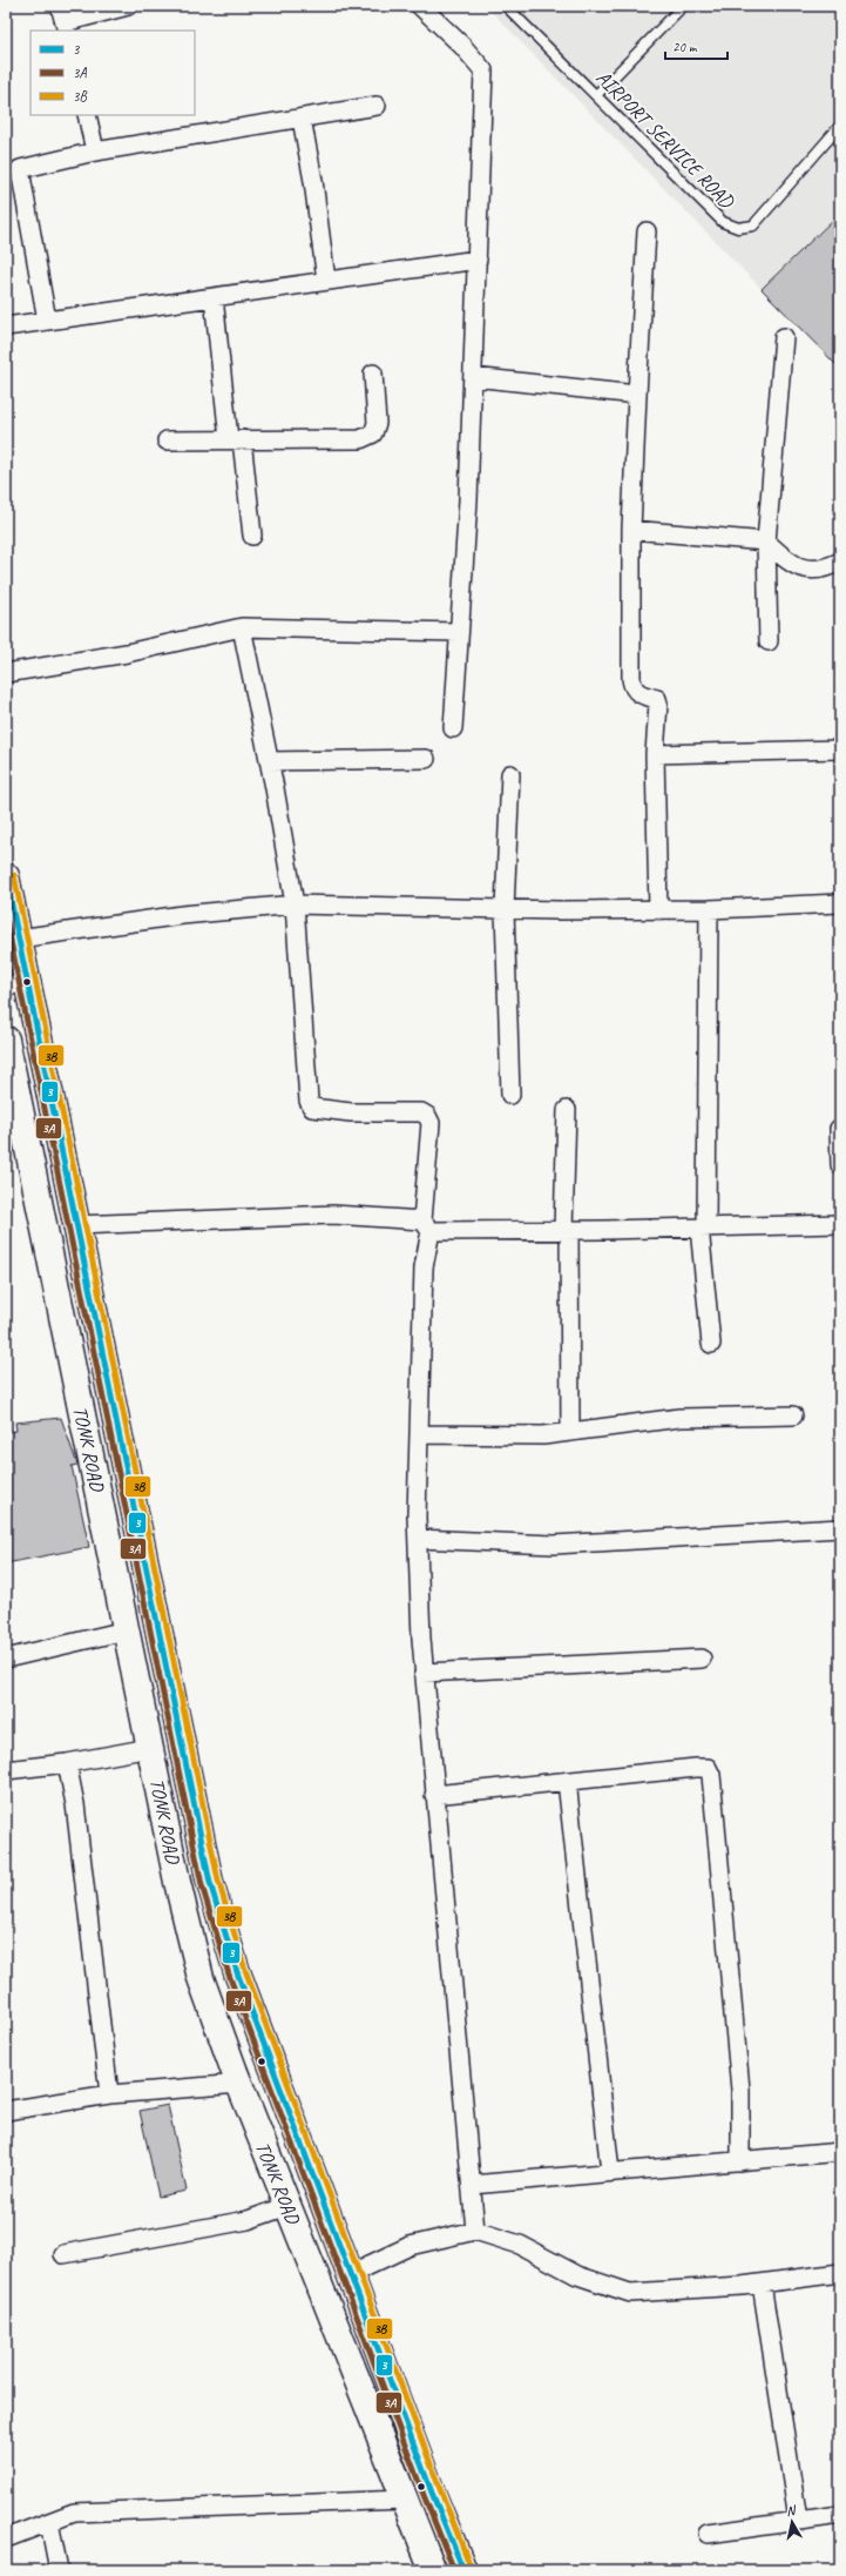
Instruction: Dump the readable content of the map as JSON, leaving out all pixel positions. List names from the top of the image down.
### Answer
{
  "streets": {
    "main road": ["TONK ROAD"],
    "lane": ["AIRPORT SERVICE ROAD"]
  },
  "lines": ["transit line 3B", "transit line 3", "transit line 3A"],
  "legend": ["3", "3A", "3B"],
  "scale_bar": "20 m",
  "north": "top"
}
